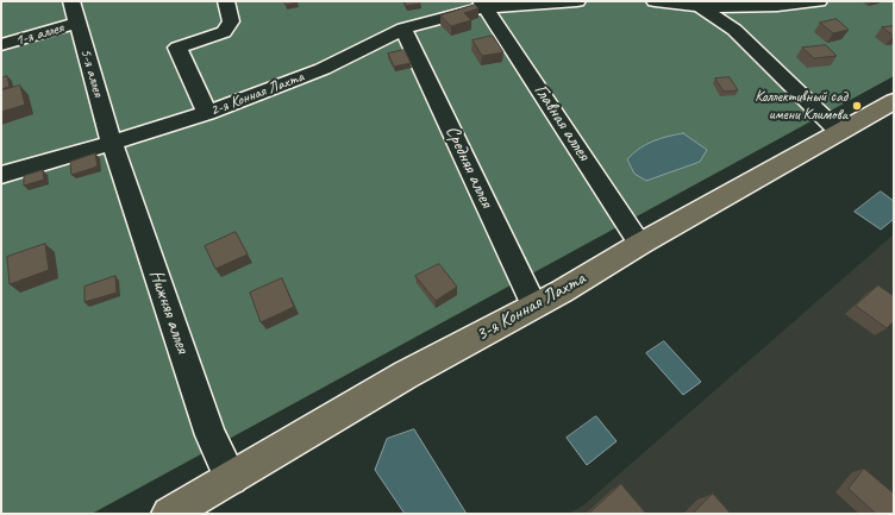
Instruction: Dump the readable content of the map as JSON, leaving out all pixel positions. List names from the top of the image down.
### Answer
{
  "streets": {
    "main road": ["3-я Конная Лахта"],
    "street": [
      "1-я аллея",
      "5-я аллея",
      "2-я Конная Лахта",
      "Главная аллея",
      "Средняя аллея",
      "Нижняя аллея"
    ]
  },
  "crossings": [
    ["1-я аллея", "5-я аллея"],
    ["5-я аллея", "2-я Конная Лахта"],
    ["5-я аллея", "Нижняя аллея"],
    ["2-я Конная Лахта", "Главная аллея"],
    ["2-я Конная Лахта", "Средняя аллея"],
    ["2-я Конная Лахта", "Нижняя аллея"],
    ["Главная аллея", "3-я Конная Лахта"],
    ["Средняя аллея", "3-я Конная Лахта"],
    ["3-я Конная Лахта", "Нижняя аллея"]
  ],
  "places": ["Коллективный сад имени Климова"]
}
